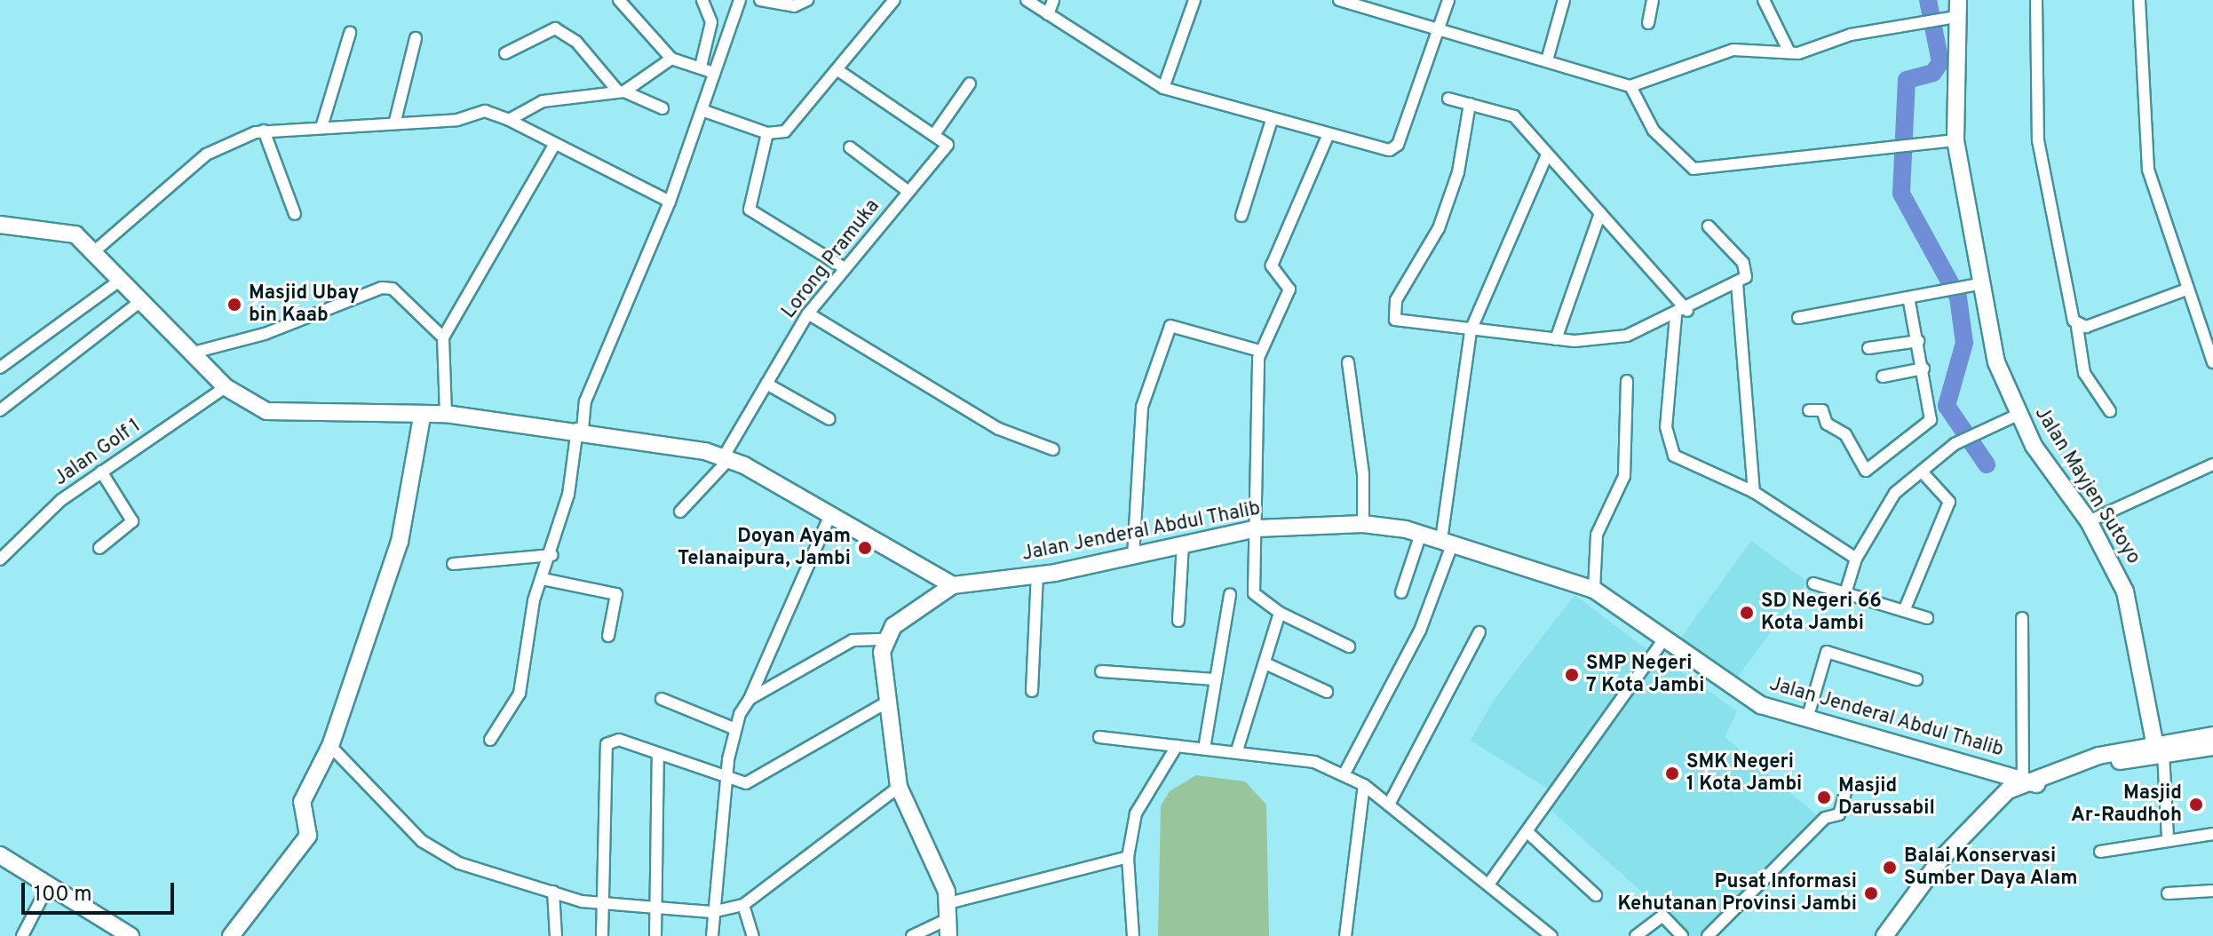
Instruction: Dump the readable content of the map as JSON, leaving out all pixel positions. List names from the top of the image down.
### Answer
{
  "streets": {
    "street": [
      "Lorong Pramuka",
      "Jalan Golf 1",
      "Jalan Mayjen Sutoyo",
      "Jalan Jenderal Abdul Thalib"
    ]
  },
  "places": [
    "Masjid Ubay bin Kaab",
    "Doyan Ayam Telanaipura, Jambi",
    "SD Negeri 66 Kota Jambi",
    "SMP Negeri 7 Kota Jambi",
    "SMK Negeri 1 Kota Jambi",
    "Masjid Darussabil",
    "Masjid Ar-Raudhoh",
    "Balai Konservasi Sumber Daya Alam",
    "Pusat Informasi Kehutanan Provinsi Jambi"
  ],
  "scale_bar": "100 m"
}
